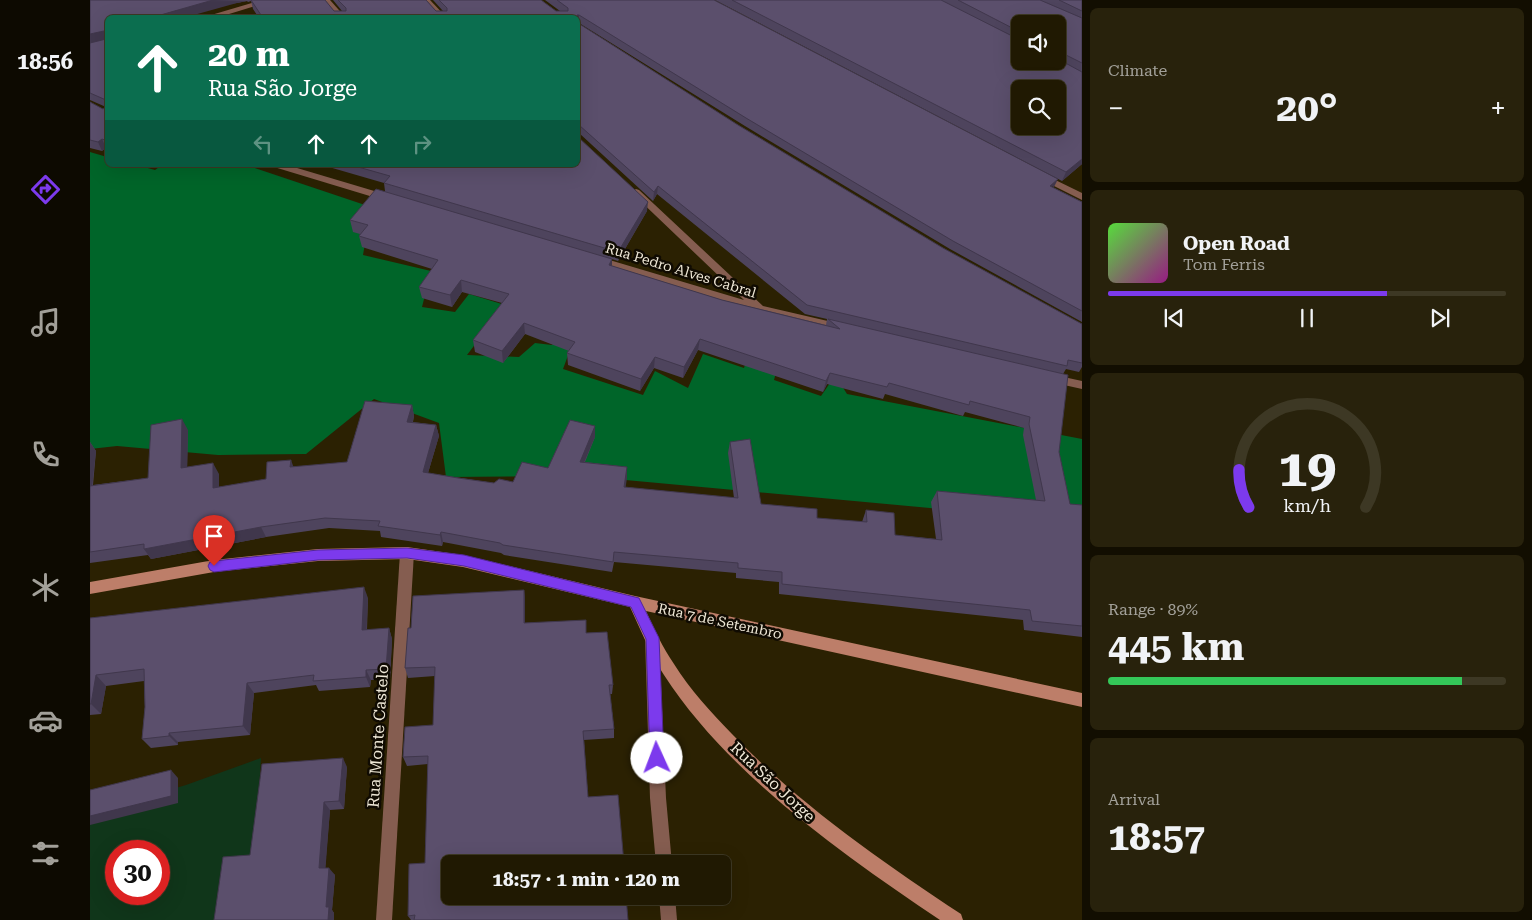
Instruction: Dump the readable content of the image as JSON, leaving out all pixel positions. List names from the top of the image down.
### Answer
{
  "streets": {
    "main road": ["Rua 7 de Setembro", "Rua São Jorge"],
    "street": ["Rua Pedro Alves Cabral", "Rua Monte Castelo"]
  },
  "crossings": [
    ["Rua 7 de Setembro", "Rua Monte Castelo"],
    ["Rua 7 de Setembro", "Rua São Jorge"]
  ],
  "page": {
    "tabs": "18:56",
    "tile": [
      "Climate",
      ["Range · 89%", "445 km"],
      ["Arrival", "18:57"]
    ],
    "turn": ["20 m", "Rua São Jorge"],
    "heat": ["−", "20°", "+"],
    "song": ["Open Road", "Tom Ferris"],
    "limit": "30",
    "trip": "18:57 · 1 min · 120 m",
    "gauge": ["19", "km/h"]
  }
}
